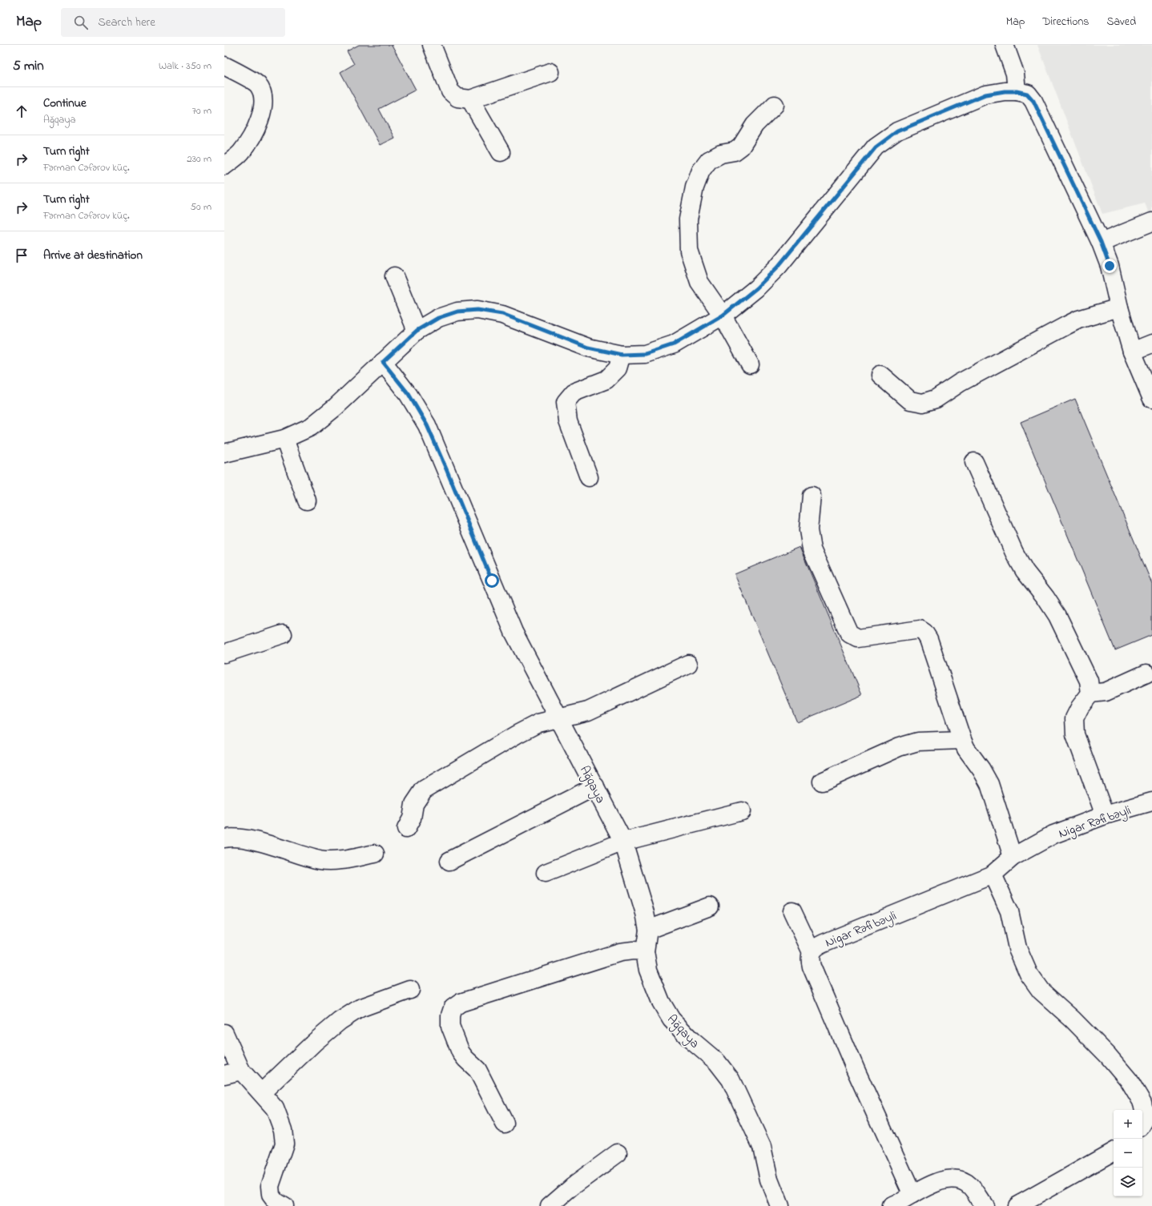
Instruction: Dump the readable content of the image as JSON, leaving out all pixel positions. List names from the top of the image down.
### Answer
{
  "streets": {
    "street": ["Ağqaya", "Nigar Rəfibəyli"]
  },
  "page": {
    "header": "Map",
    "search": "Search here",
    "nav": ["Map", "Directions", "Saved"],
    "heading": ["5 min", "Walk · 350 m"],
    "list": [
      ["Continue", "Ağqaya", "70 m"],
      ["Turn right", "Fərman Cəfərov küç.", "230 m"],
      ["Turn right", "Fərman Cəfərov küç.", "50 m"],
      "Arrive at destination"
    ],
    "map_buttons": ["+", "−"]
  }
}
